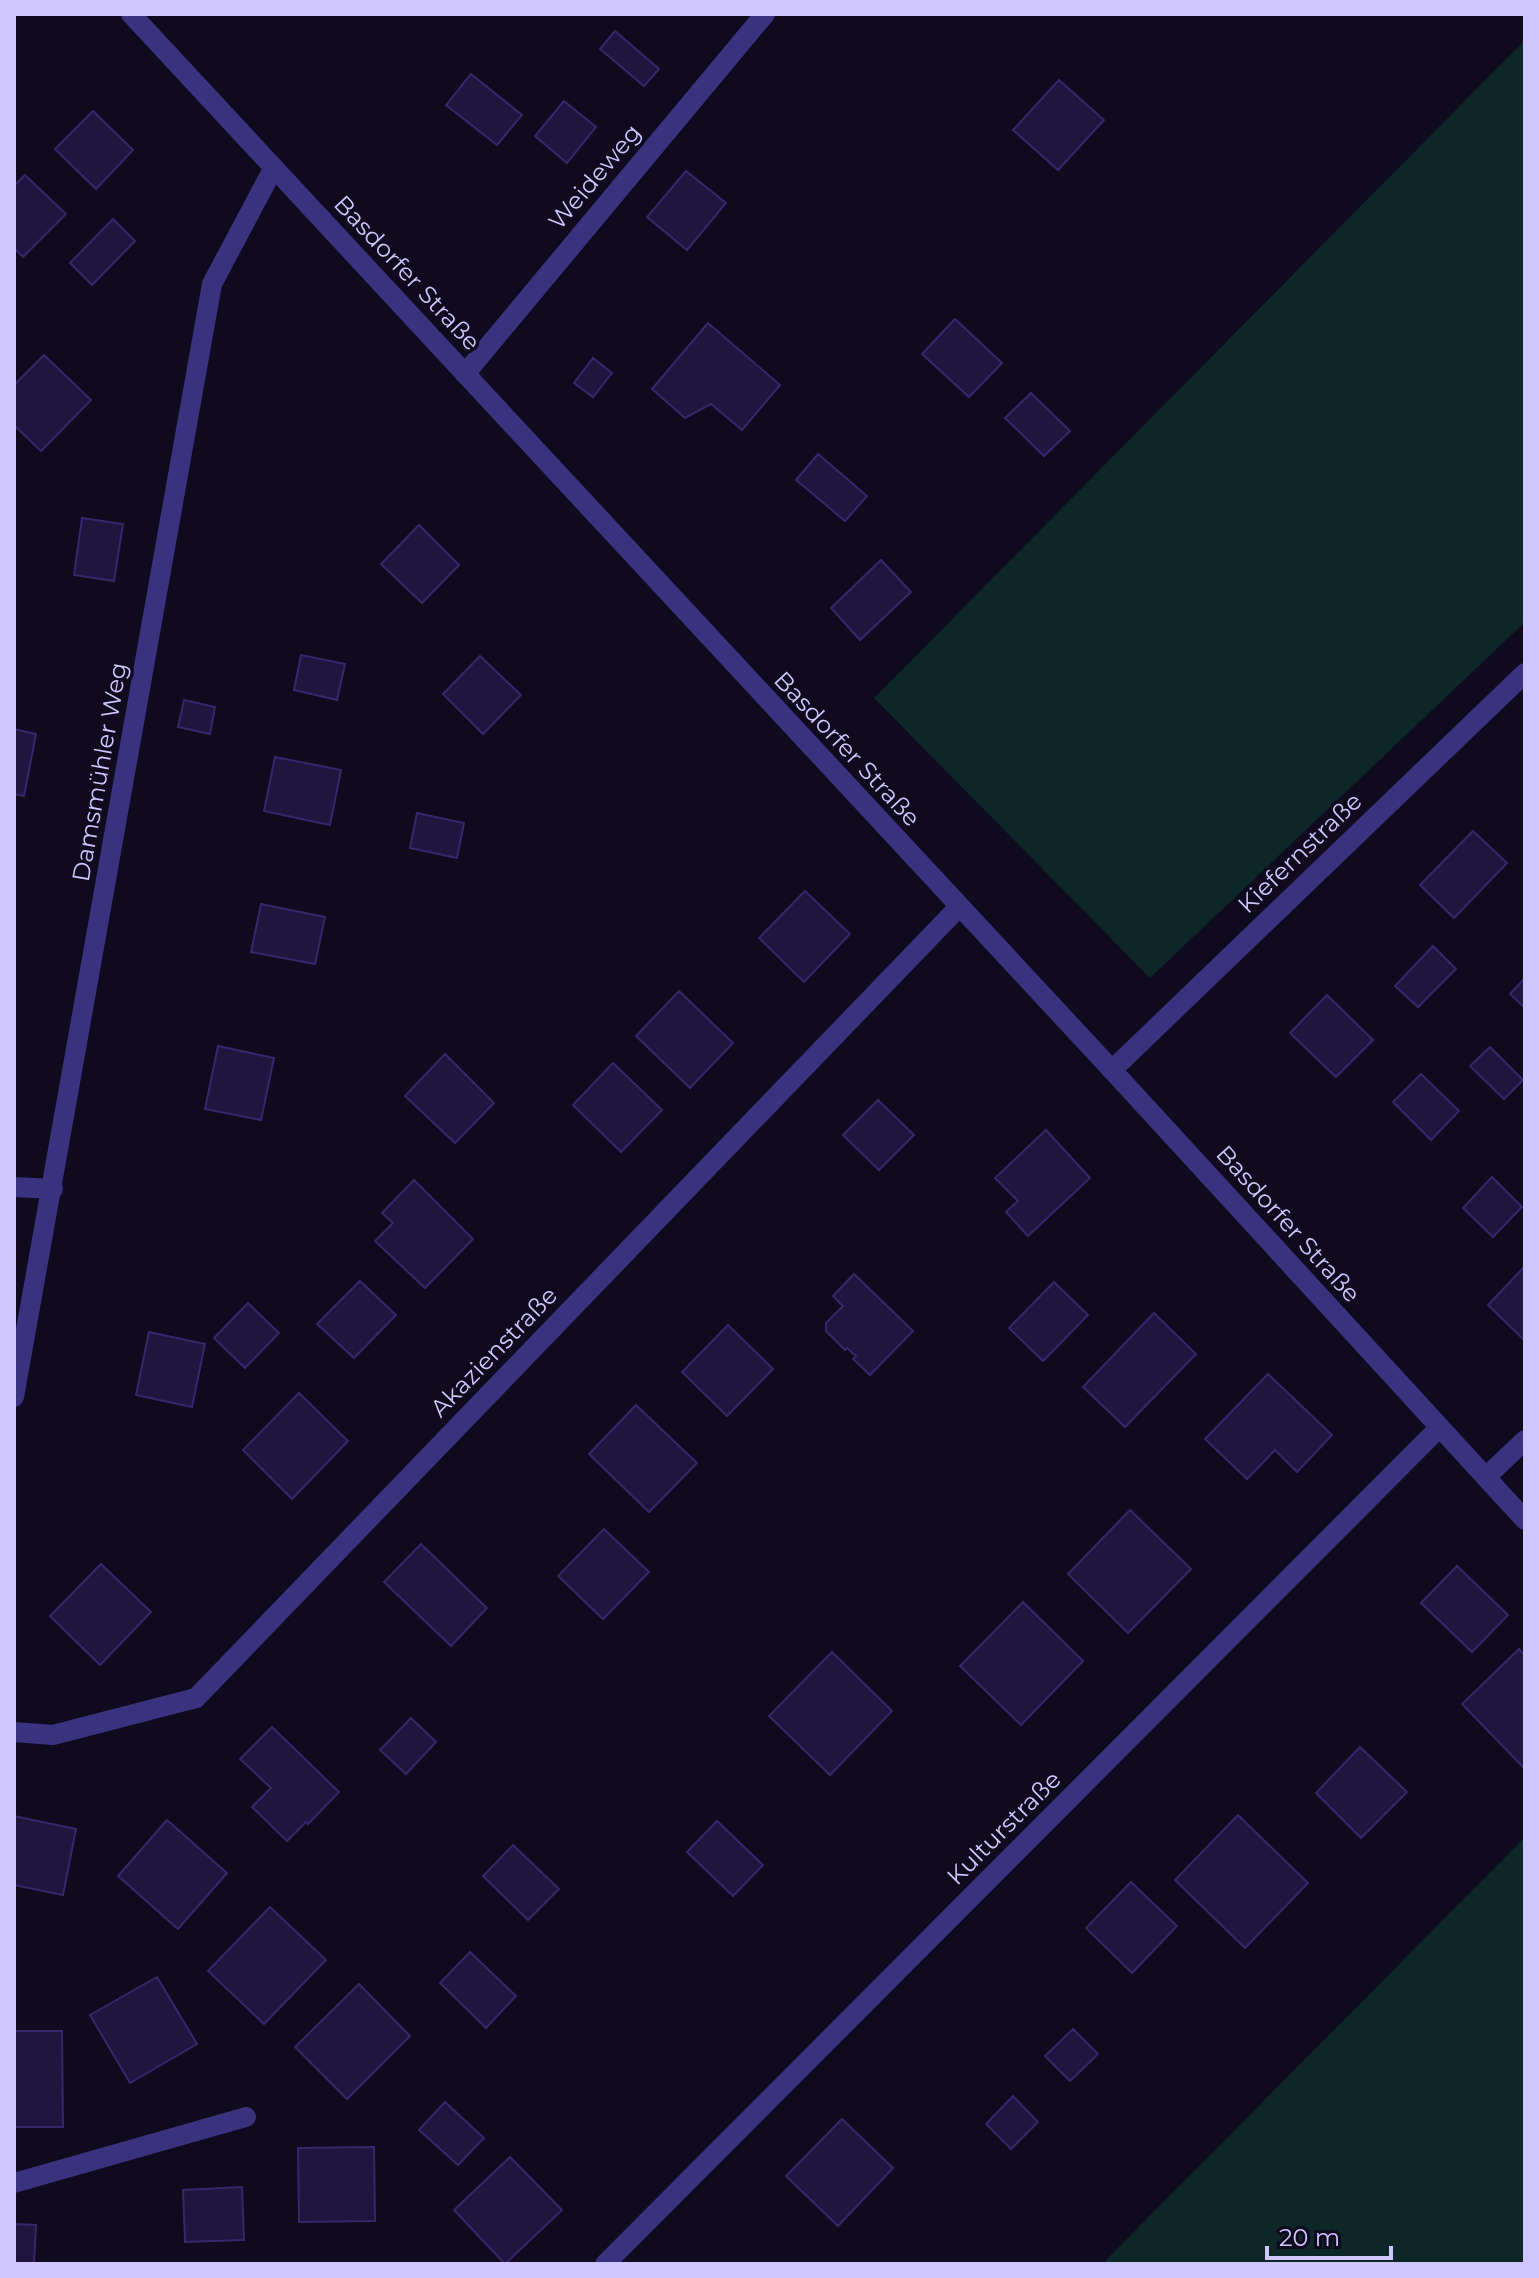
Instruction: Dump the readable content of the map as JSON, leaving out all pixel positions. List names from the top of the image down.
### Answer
{
  "streets": {
    "street": [
      "Weideweg",
      "Basdorfer Straße",
      "Damsmühler Weg",
      "Kiefernstraße",
      "Akazienstraße",
      "Kulturstraße"
    ]
  },
  "crossings": [
    ["Weideweg", "Basdorfer Straße"],
    ["Basdorfer Straße", "Damsmühler Weg"],
    ["Basdorfer Straße", "Kiefernstraße"],
    ["Basdorfer Straße", "Akazienstraße"],
    ["Basdorfer Straße", "Kulturstraße"]
  ],
  "scale_bar": "20 m"
}
